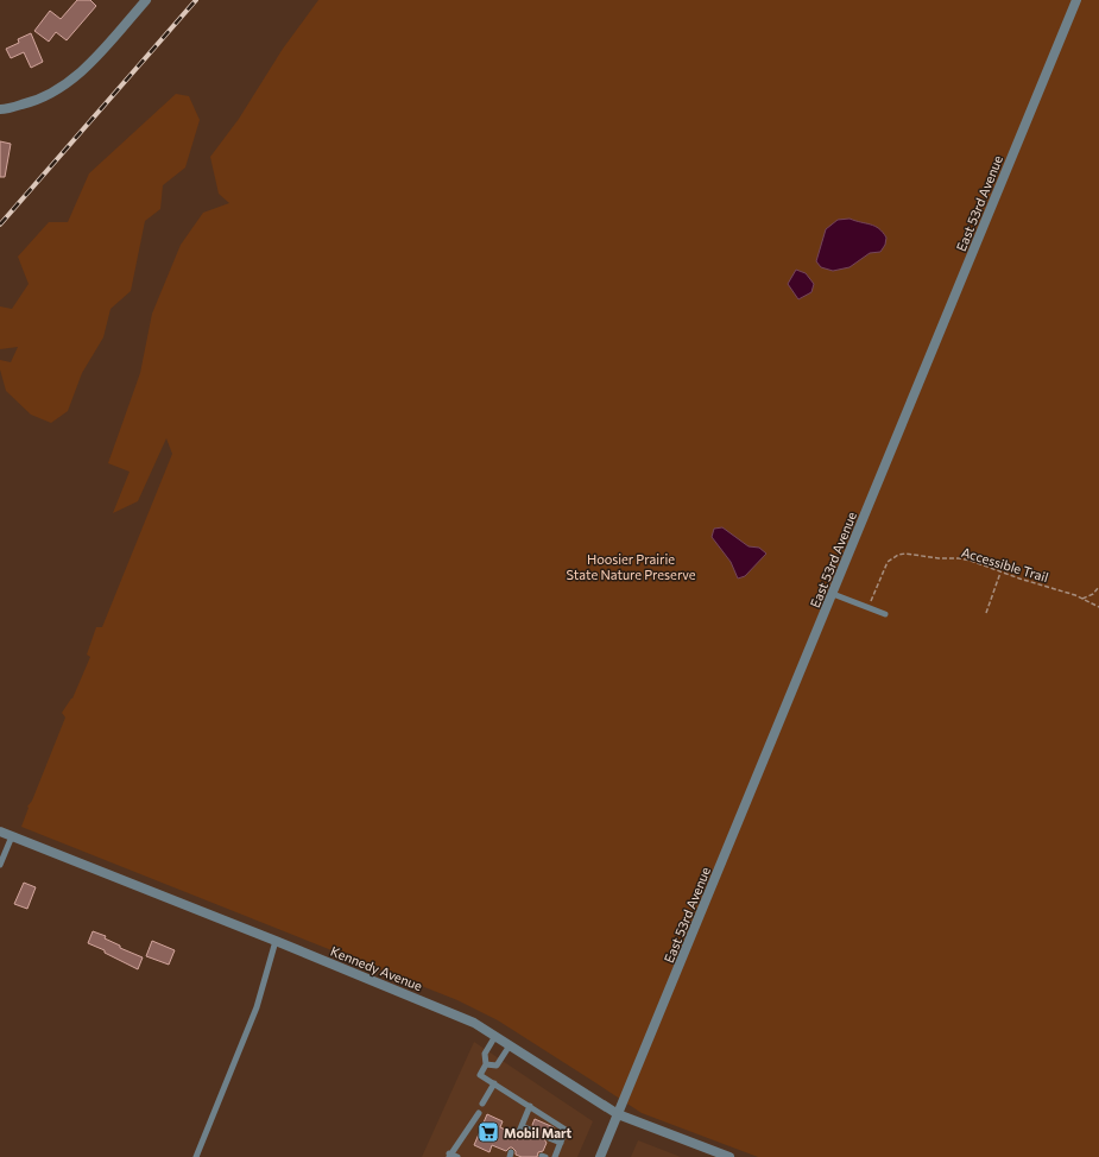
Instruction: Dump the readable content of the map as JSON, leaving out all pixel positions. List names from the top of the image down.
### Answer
{
  "streets": {
    "street": ["East 53rd Avenue", "Kennedy Avenue"],
    "path": ["Accessible Trail"]
  },
  "crossings": [
    ["East 53rd Avenue", "Kennedy Avenue"]
  ],
  "parks": ["Hoosier Prairie State Nature Preserve"],
  "places": {
    "supermarket": ["Mobil Mart"]
  }
}
